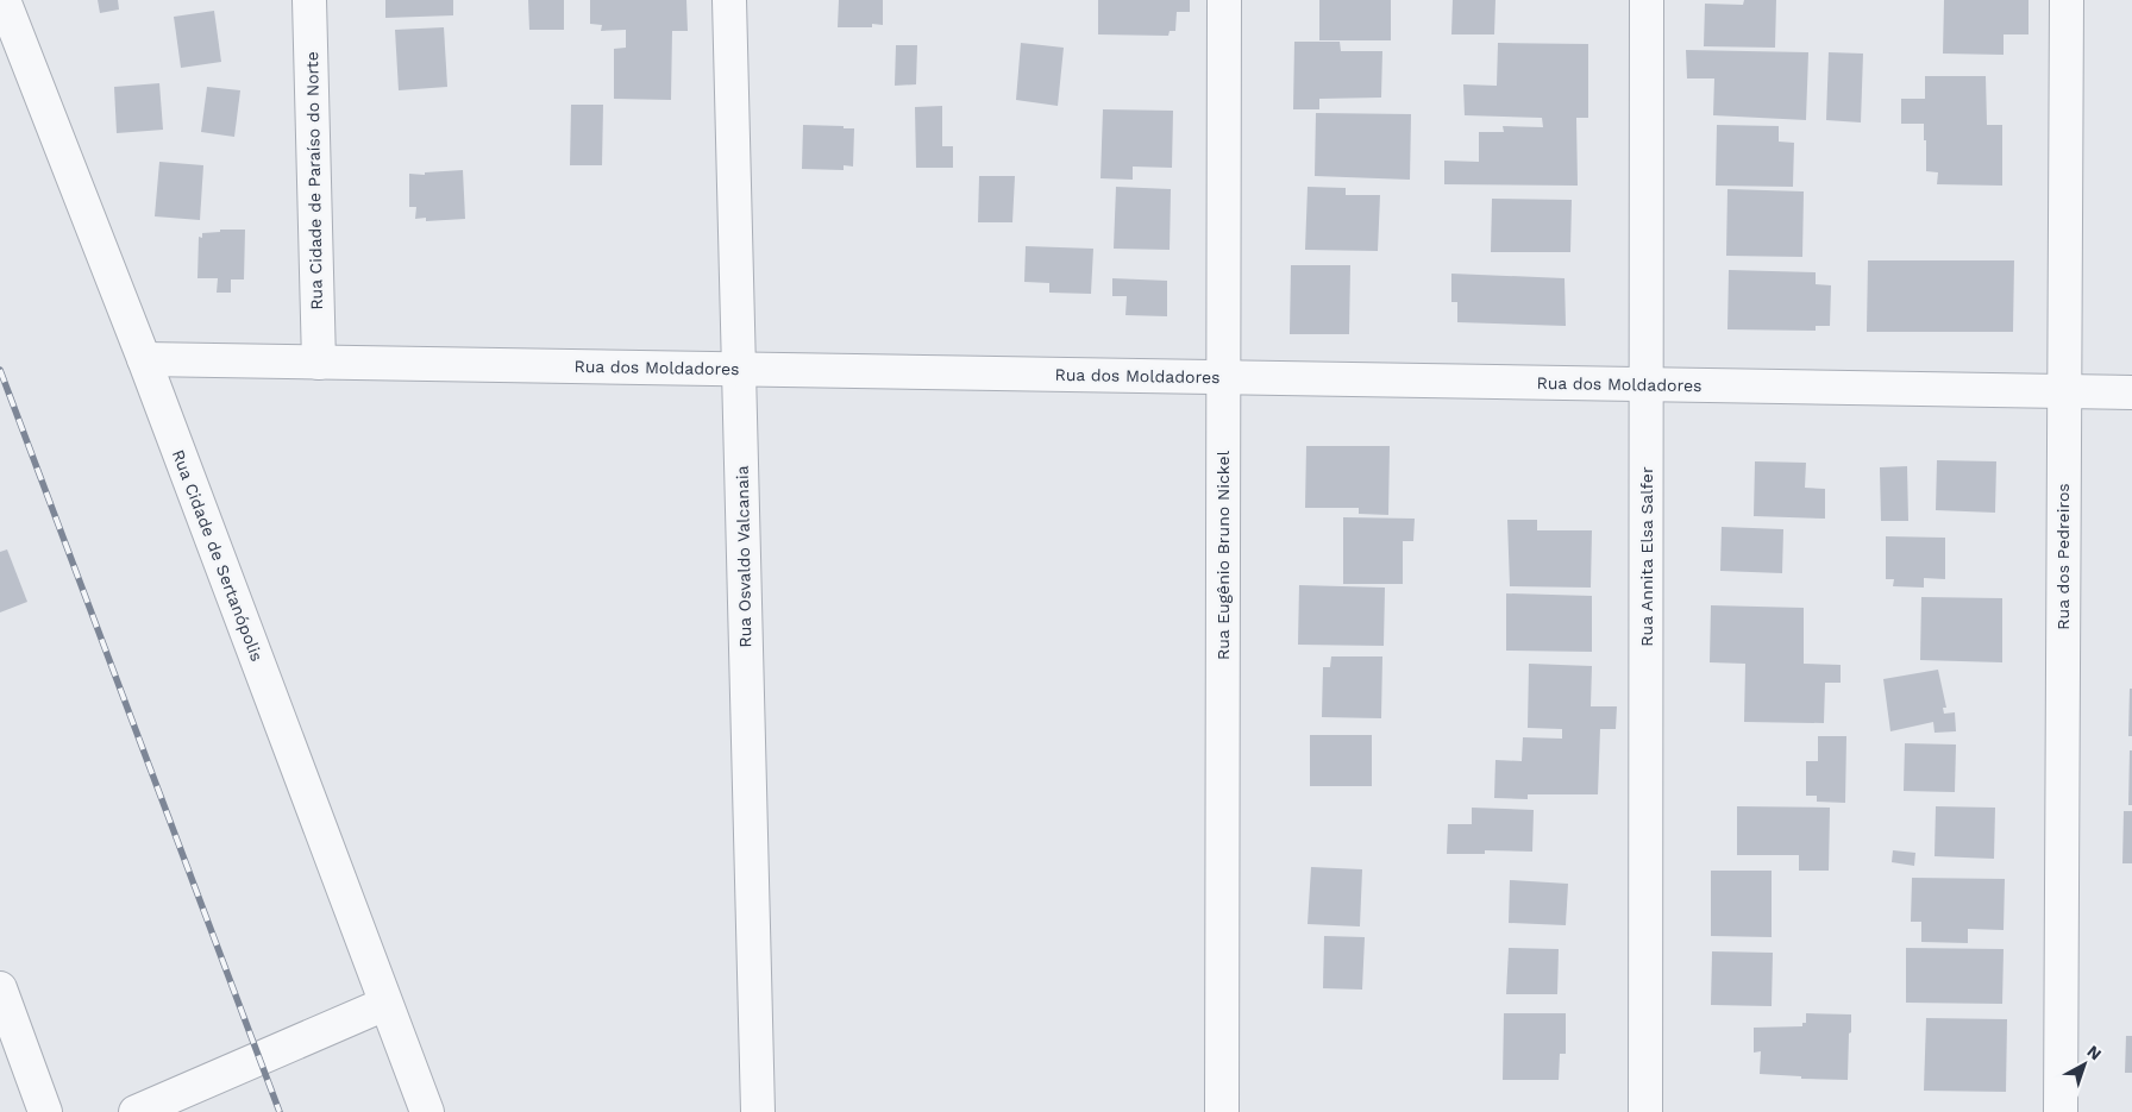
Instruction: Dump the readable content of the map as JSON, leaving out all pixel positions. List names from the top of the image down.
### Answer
{
  "streets": {
    "street": [
      "Rua Cidade de Paraíso do Norte",
      "Rua dos Moldadores",
      "Rua Cidade de Sertanópolis",
      "Rua Eugênio Bruno Nickel",
      "Rua Osvaldo Valcanaia",
      "Rua Annita Elsa Salfer",
      "Rua dos Pedreiros"
    ]
  },
  "crossings": [
    ["Rua Cidade de Paraíso do Norte", "Rua dos Moldadores"],
    ["Rua dos Moldadores", "Rua Cidade de Sertanópolis"],
    ["Rua dos Moldadores", "Rua Eugênio Bruno Nickel"],
    ["Rua dos Moldadores", "Rua Osvaldo Valcanaia"],
    ["Rua dos Moldadores", "Rua Annita Elsa Salfer"],
    ["Rua dos Moldadores", "Rua dos Pedreiros"]
  ],
  "north": "top right"
}
